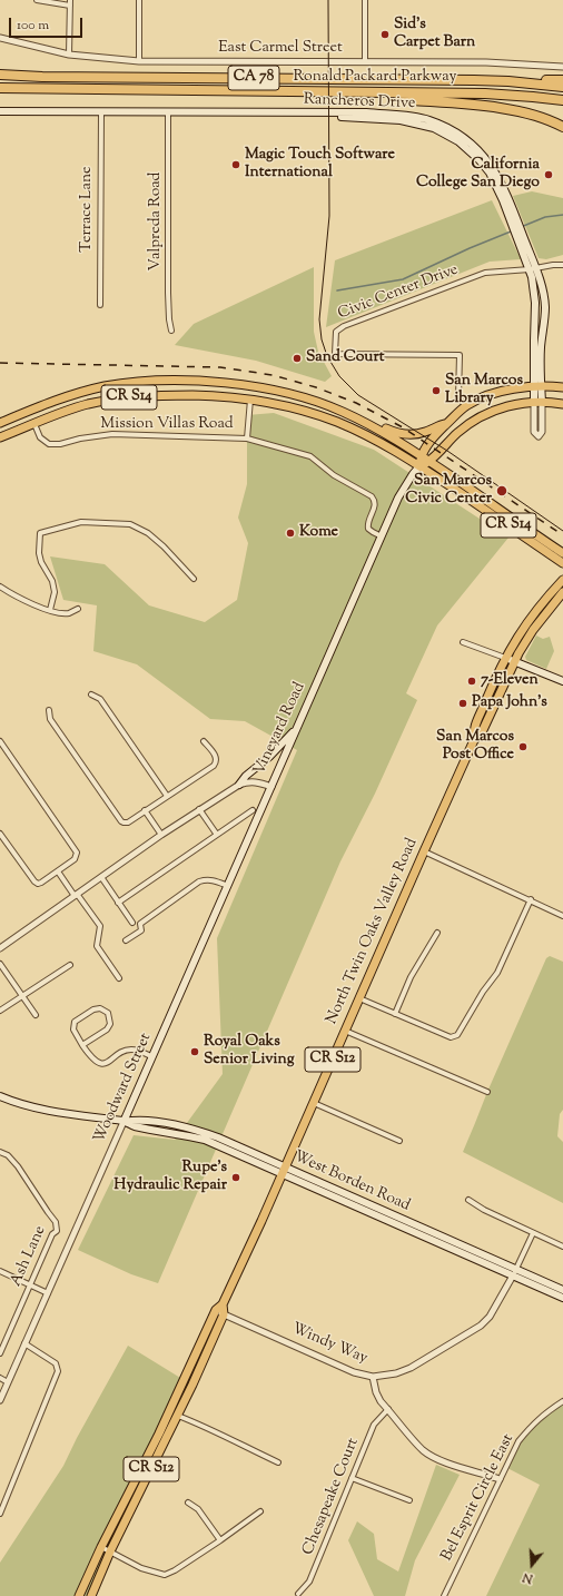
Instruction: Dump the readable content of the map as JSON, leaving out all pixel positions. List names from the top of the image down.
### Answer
{
  "streets": {
    "highway": ["CA 78", "Ronald Packard Parkway"],
    "main road": [
      "Rancheros Drive",
      "CR S14",
      "Vineyard Road",
      "North Twin Oaks Valley Road",
      "CR S12",
      "Woodward Street",
      "West Borden Road"
    ],
    "street": [
      "East Carmel Street",
      "Terrace Lane",
      "Valpreda Road",
      "Civic Center Drive",
      "Mission Villas Road",
      "Ash Lane",
      "Windy Way",
      "Chesapeake Court",
      "Bel Esprit Circle East"
    ]
  },
  "crossings": [
    ["Rancheros Drive", "Terrace Lane"],
    ["Rancheros Drive", "Valpreda Road"],
    ["Rancheros Drive", "Civic Center Drive"],
    ["CR S14", "Mission Villas Road"],
    ["CR S14", "Vineyard Road"],
    ["Vineyard Road", "Woodward Street"],
    ["North Twin Oaks Valley Road", "West Borden Road"],
    ["North Twin Oaks Valley Road", "Windy Way"],
    ["CR S12", "Windy Way"],
    ["Woodward Street", "West Borden Road"],
    ["Windy Way", "Chesapeake Court"],
    ["Windy Way", "Bel Esprit Circle East"]
  ],
  "places": [
    "Sid's Carpet Barn",
    "Magic Touch Software International",
    "California College San Diego",
    "Sand Court",
    "San Marcos Library",
    "San Marcos Civic Center",
    "Kome",
    "7-Eleven",
    "Papa John's",
    "San Marcos Post Office",
    "Royal Oaks Senior Living",
    "Rupe’s Hydraulic Repair"
  ],
  "scale_bar": "100 m",
  "north": "bottom"
}
